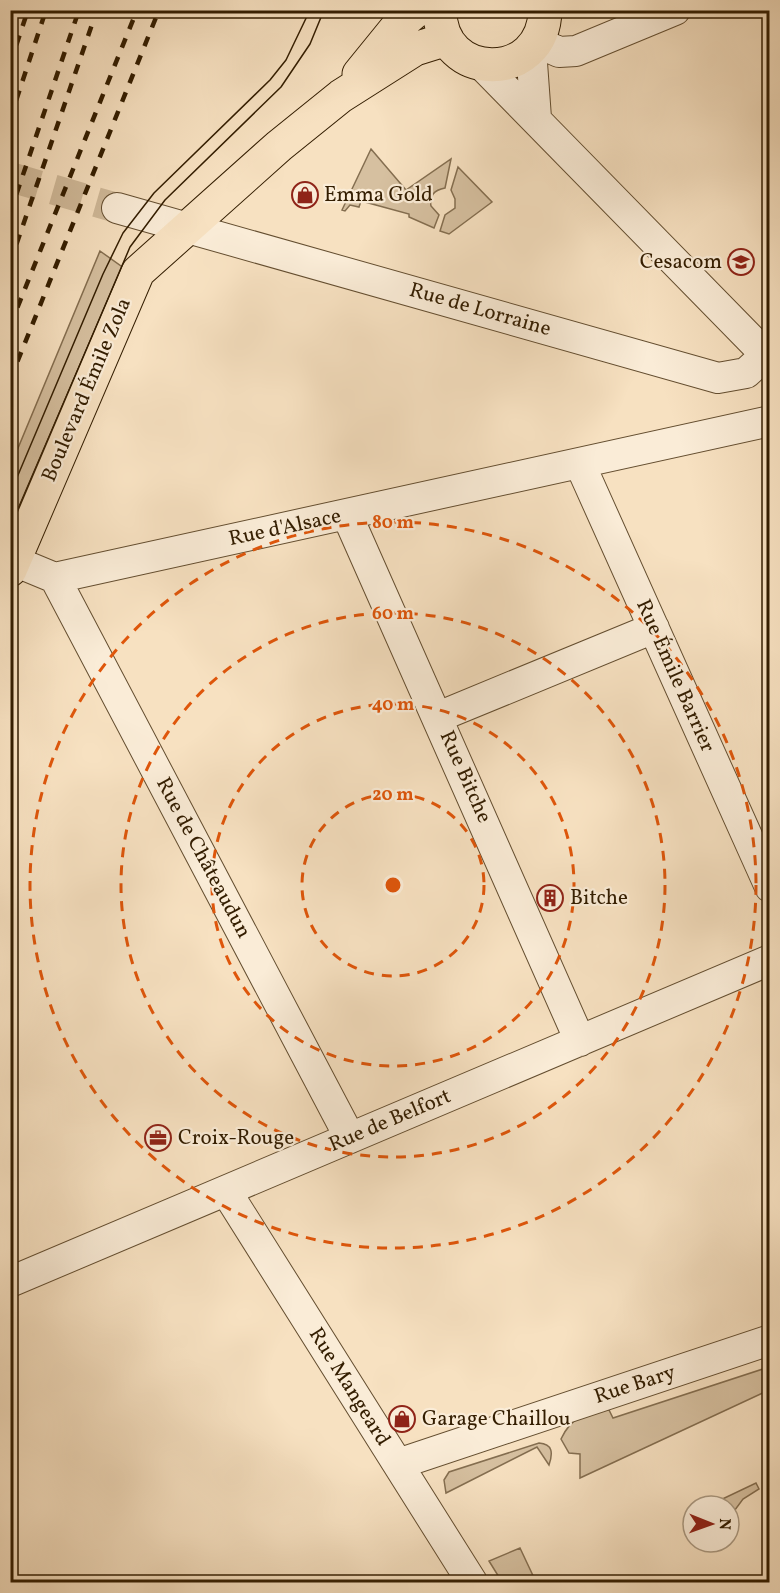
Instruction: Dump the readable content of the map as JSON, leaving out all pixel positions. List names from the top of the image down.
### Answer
{
  "streets": {
    "main road": ["Boulevard Émile Zola"],
    "street": [
      "Rue de Lorraine",
      "Rue d'Alsace",
      "Rue Émile Barrier",
      "Rue Bitche",
      "Rue de Châteaudun",
      "Rue de Belfort",
      "Rue Bary",
      "Rue Mangeard"
    ]
  },
  "crossings": [
    ["Rue de Lorraine", "Boulevard Émile Zola"],
    ["Rue d'Alsace", "Rue Émile Barrier"],
    ["Rue d'Alsace", "Rue Bitche"],
    ["Rue d'Alsace", "Rue de Châteaudun"],
    ["Rue Bitche", "Rue de Belfort"],
    ["Rue de Châteaudun", "Rue de Belfort"],
    ["Rue de Belfort", "Rue Mangeard"],
    ["Rue Bary", "Rue Mangeard"]
  ],
  "places": {
    "shop": ["Emma Gold", "Garage Chaillou"],
    "school or university": ["Cesacom"],
    "building": ["Bitche"],
    "office": ["Croix-Rouge"]
  },
  "north": "right",
  "rings": [
    "80 m",
    "60 m",
    "40 m",
    "20 m"
  ]
}
